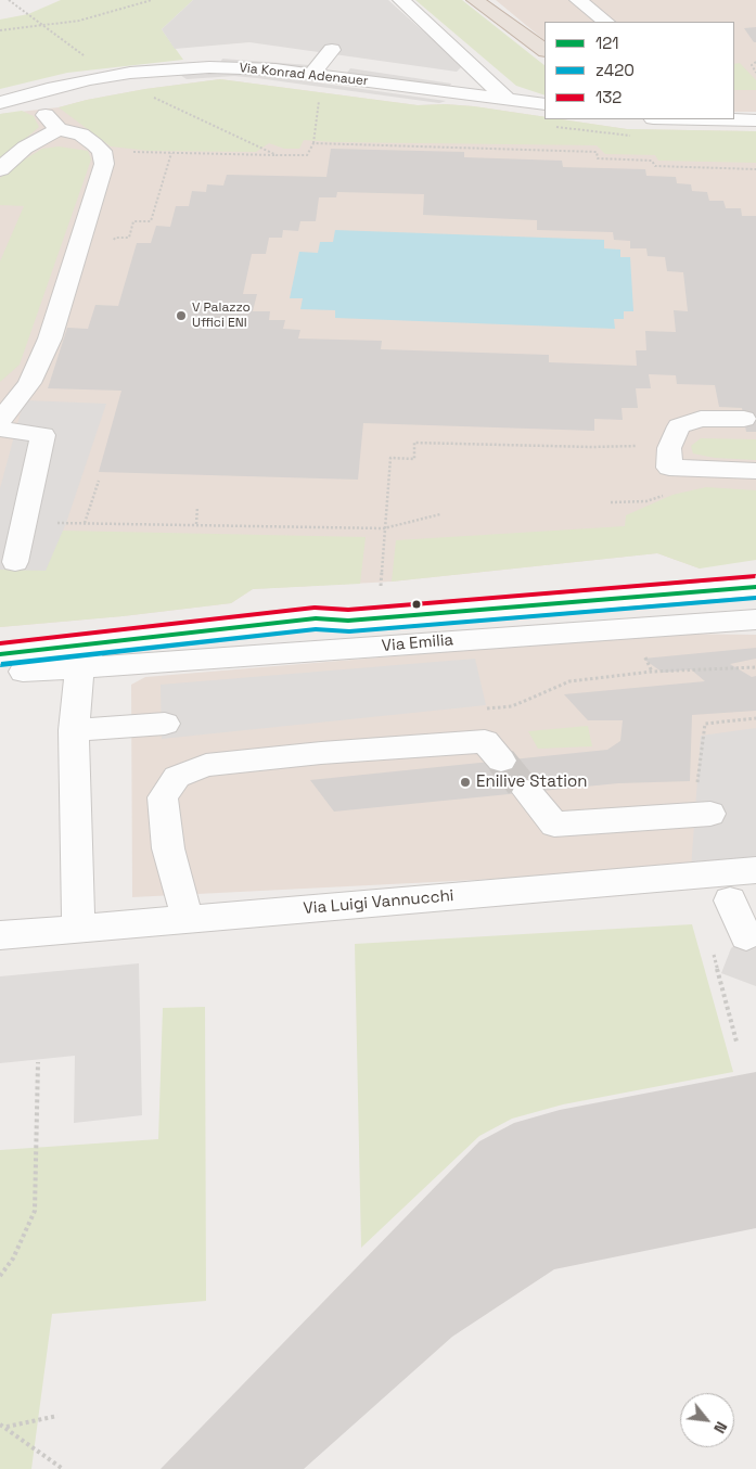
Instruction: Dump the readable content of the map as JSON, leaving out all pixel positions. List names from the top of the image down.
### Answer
{
  "streets": {
    "street": ["Via Konrad Adenauer", "Via Emilia", "Via Luigi Vannucchi"]
  },
  "places": ["V Palazzo Uffici ENI", "Enilive Station"],
  "lines": ["transit line 132", "transit line 121", "transit line z420"],
  "legend": ["121", "z420", "132"],
  "north": "bottom right"
}
